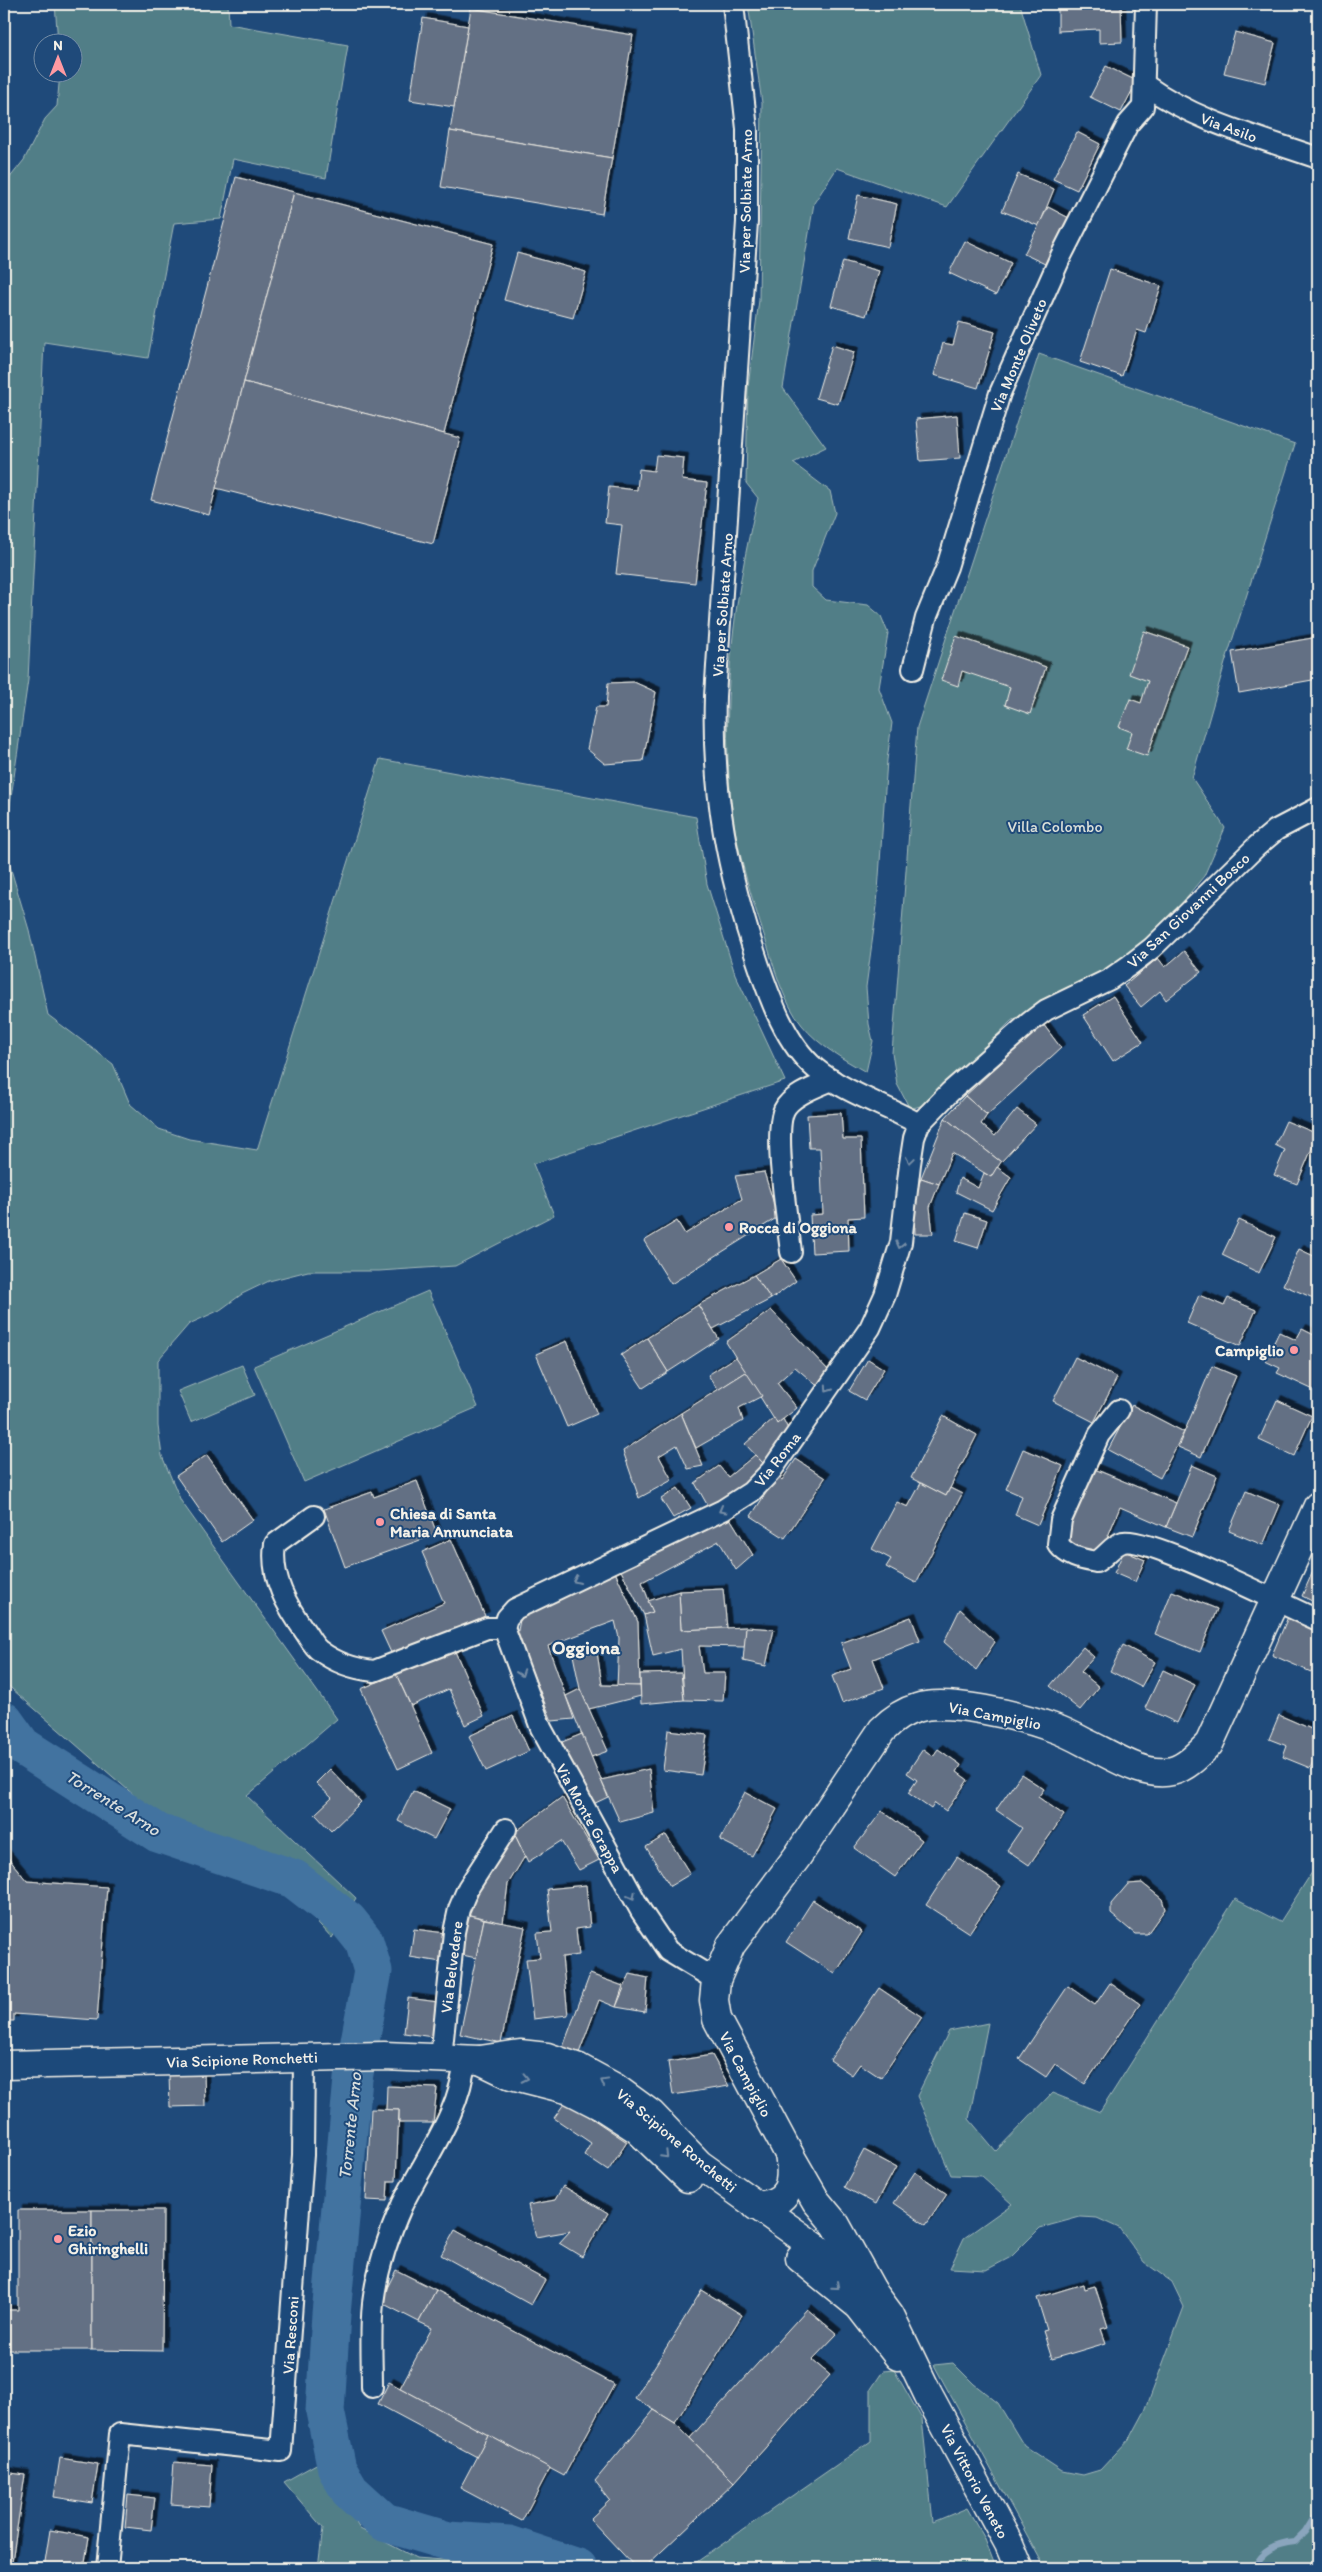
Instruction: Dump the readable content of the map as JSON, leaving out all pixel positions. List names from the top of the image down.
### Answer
{
  "streets": {
    "street": [
      "Via Asilo",
      "Via per Solbiate Arno",
      "Via Monte Oliveto",
      "Via San Giovanni Bosco",
      "Via Roma",
      "Via Campiglio",
      "Via Monte Grappa",
      "Via Belvedere",
      "Via Scipione Ronchetti",
      "Via Resconi",
      "Via Vittorio Veneto"
    ]
  },
  "crossings": [
    ["Via Asilo", "Via Monte Oliveto"],
    ["Via per Solbiate Arno", "Via San Giovanni Bosco"],
    ["Via per Solbiate Arno", "Via Roma"],
    ["Via San Giovanni Bosco", "Via Roma"],
    ["Via Roma", "Via Monte Grappa"],
    ["Via Campiglio", "Via Monte Grappa"],
    ["Via Campiglio", "Via Scipione Ronchetti"],
    ["Via Campiglio", "Via Vittorio Veneto"],
    ["Via Belvedere", "Via Scipione Ronchetti"],
    ["Via Scipione Ronchetti", "Via Resconi"],
    ["Via Scipione Ronchetti", "Via Vittorio Veneto"]
  ],
  "one_way": ["Via Roma", "Via Monte Grappa"],
  "districts": ["Oggiona"],
  "water": ["Torrente Arno"],
  "parks": ["Villa Colombo"],
  "places": [
    "Rocca di Oggiona",
    "Campiglio",
    "Chiesa di Santa Maria Annunciata",
    "Ezio Ghiringhelli"
  ],
  "north": "top"
}
